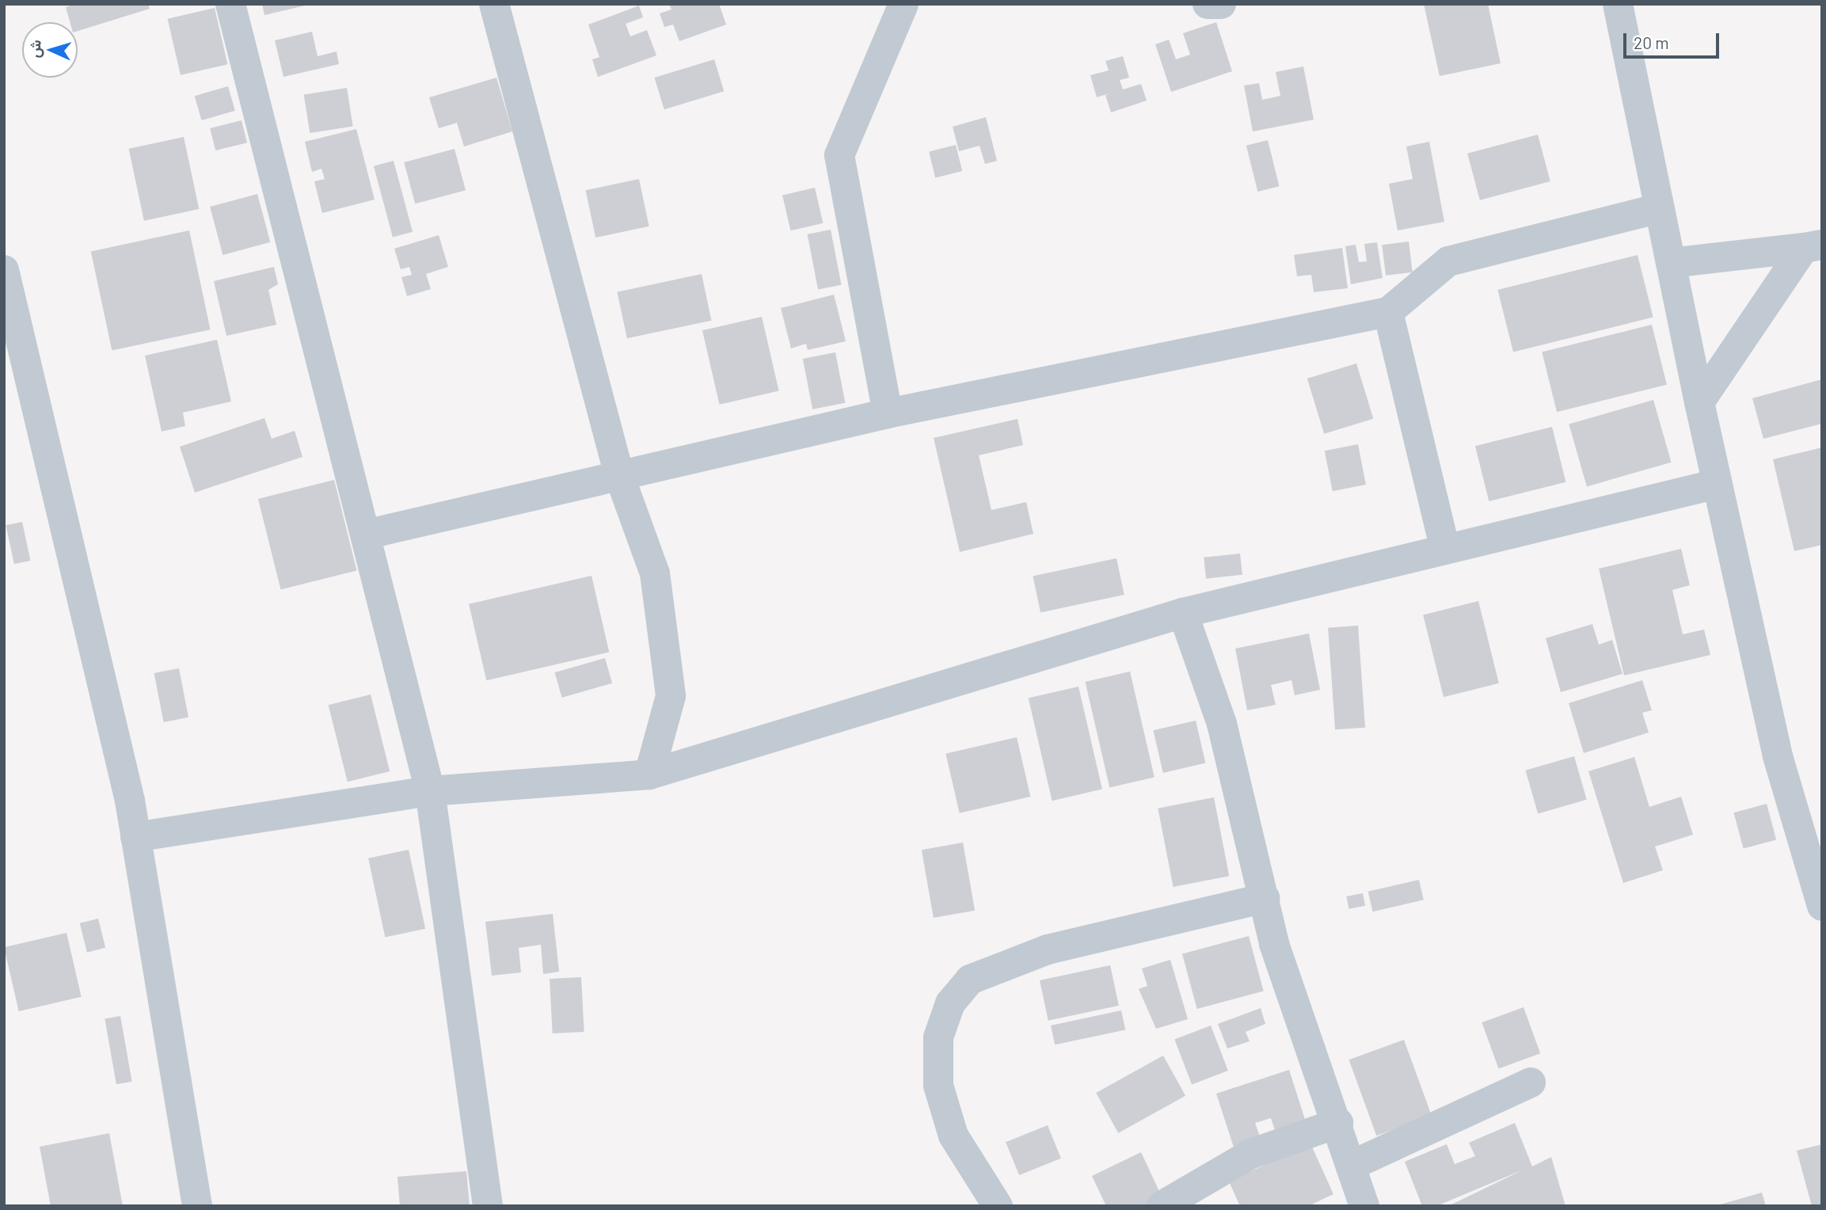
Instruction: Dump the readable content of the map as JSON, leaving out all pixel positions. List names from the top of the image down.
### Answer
{
  "scale_bar": "20 m",
  "north": "left"
}
